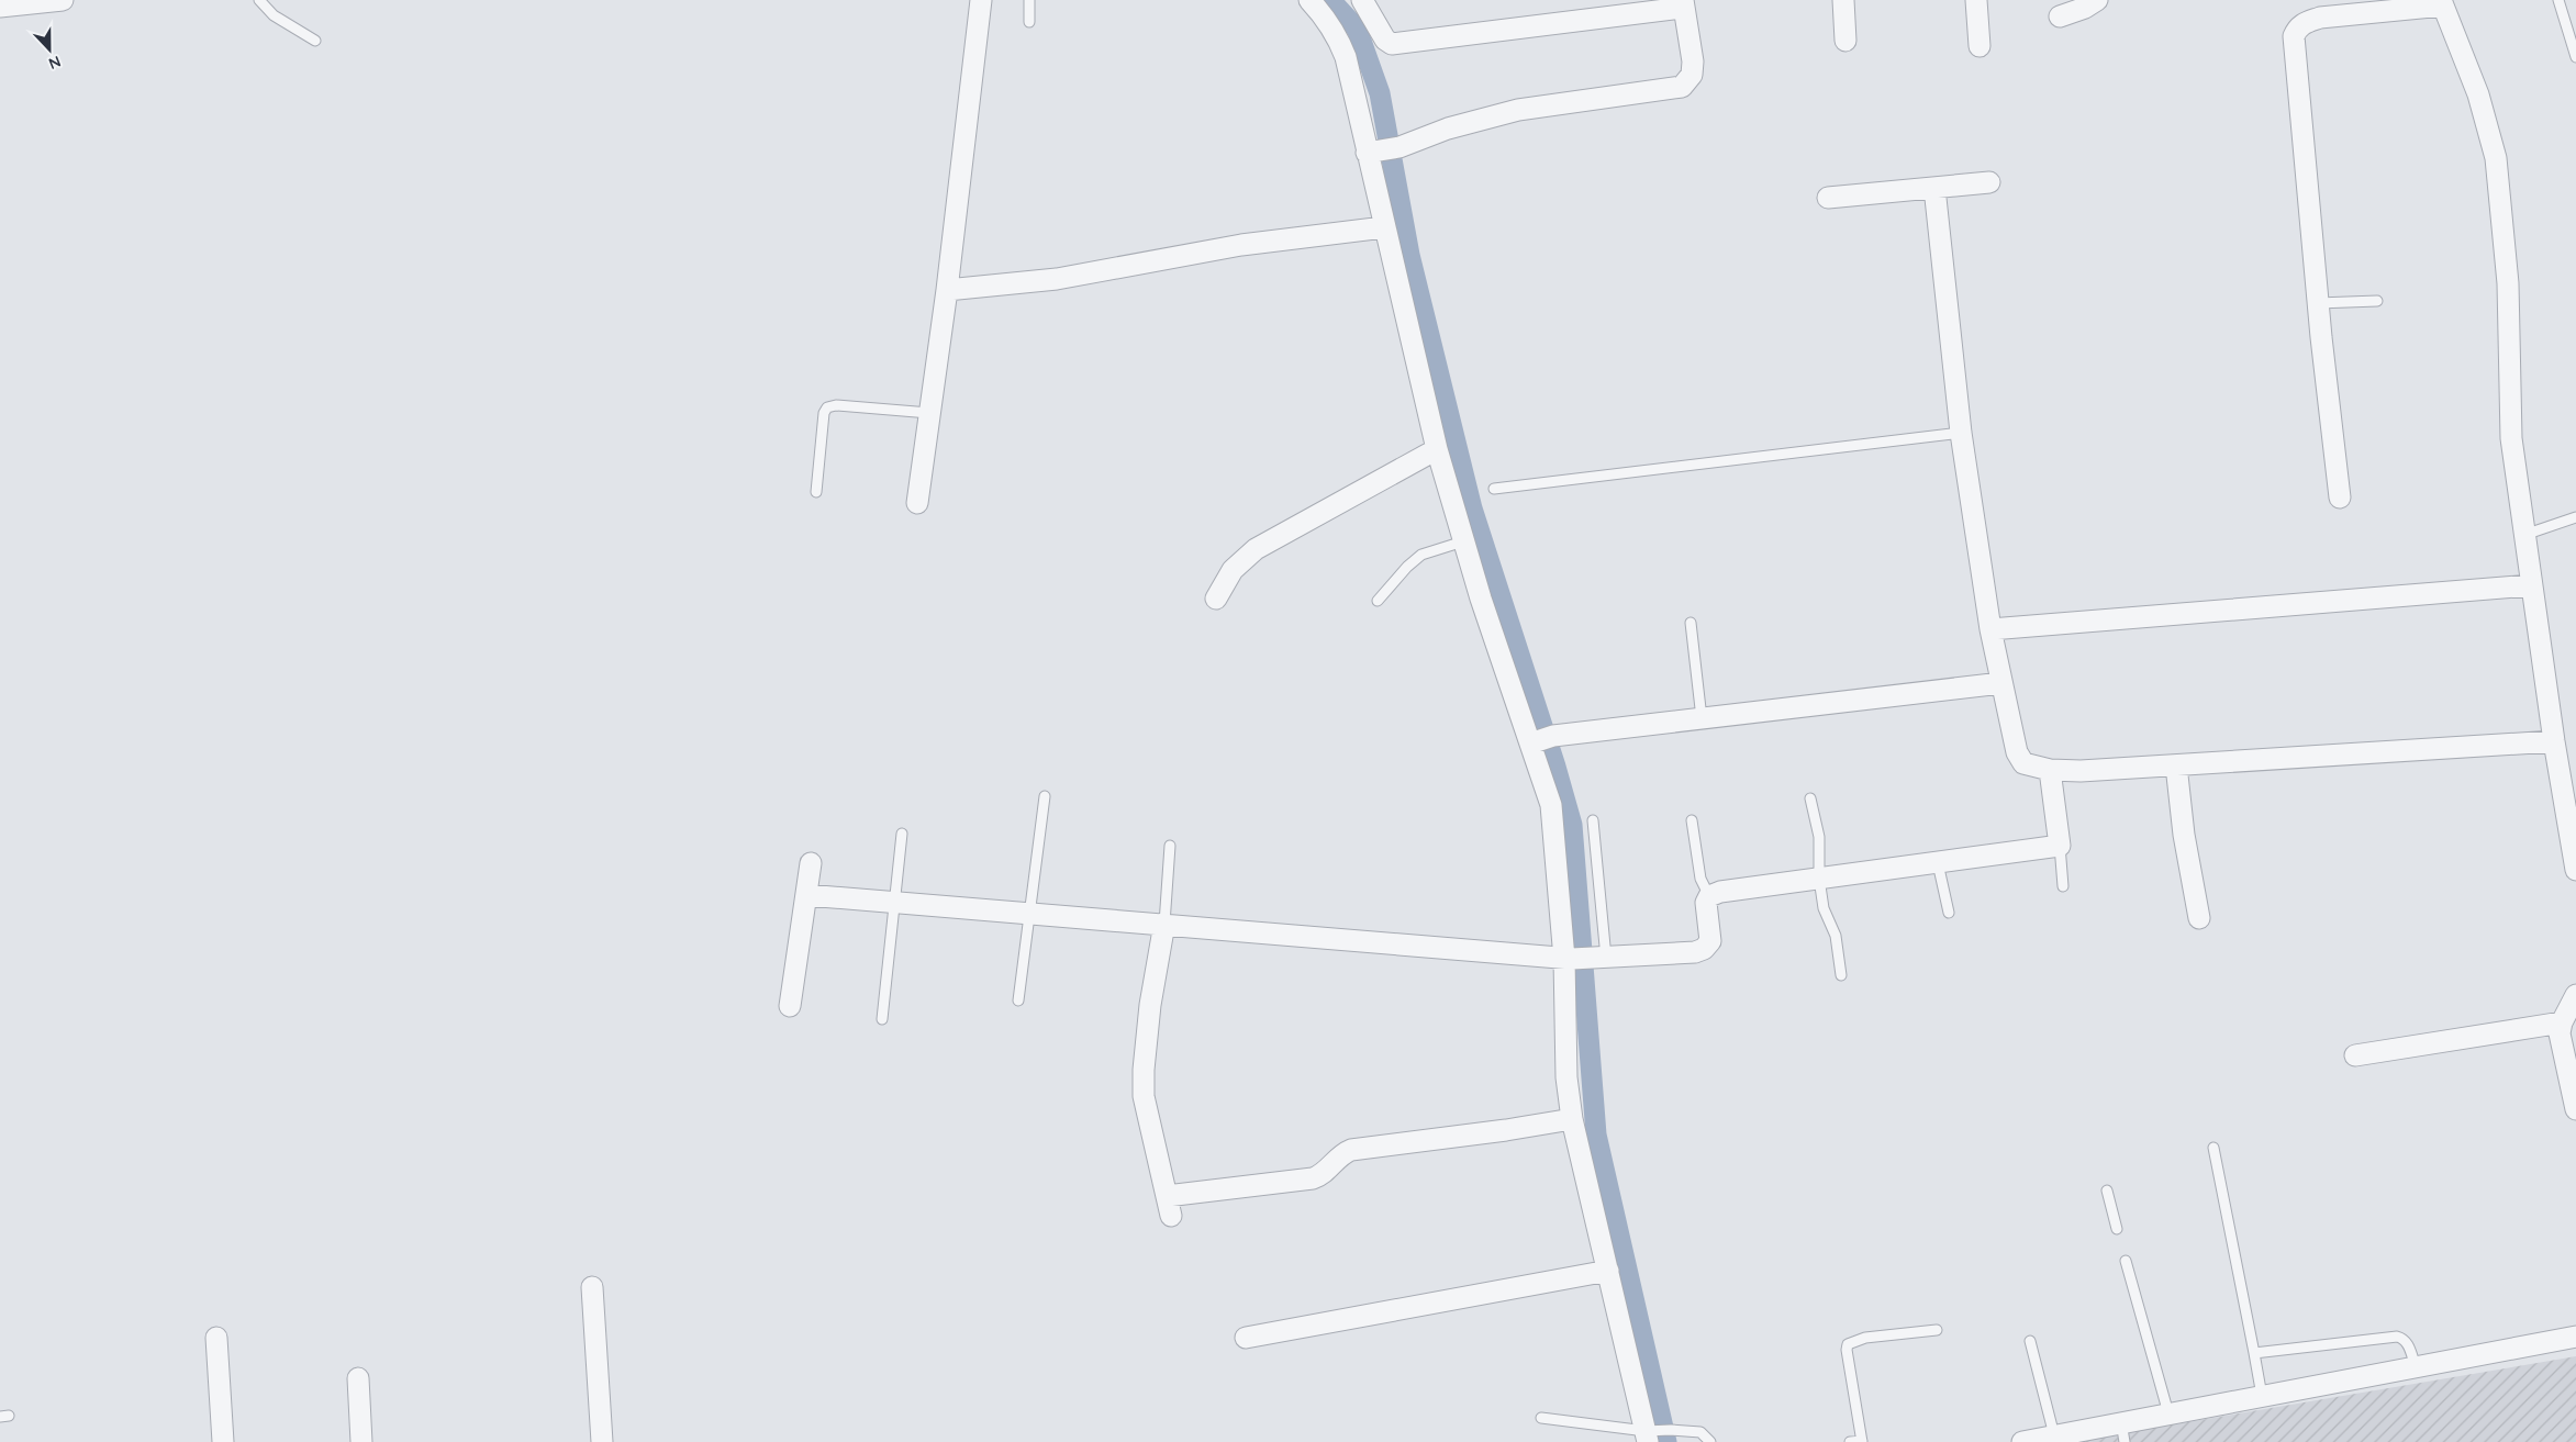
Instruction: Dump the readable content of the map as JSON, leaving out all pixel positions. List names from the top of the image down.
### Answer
{
  "north": "bottom"
}
